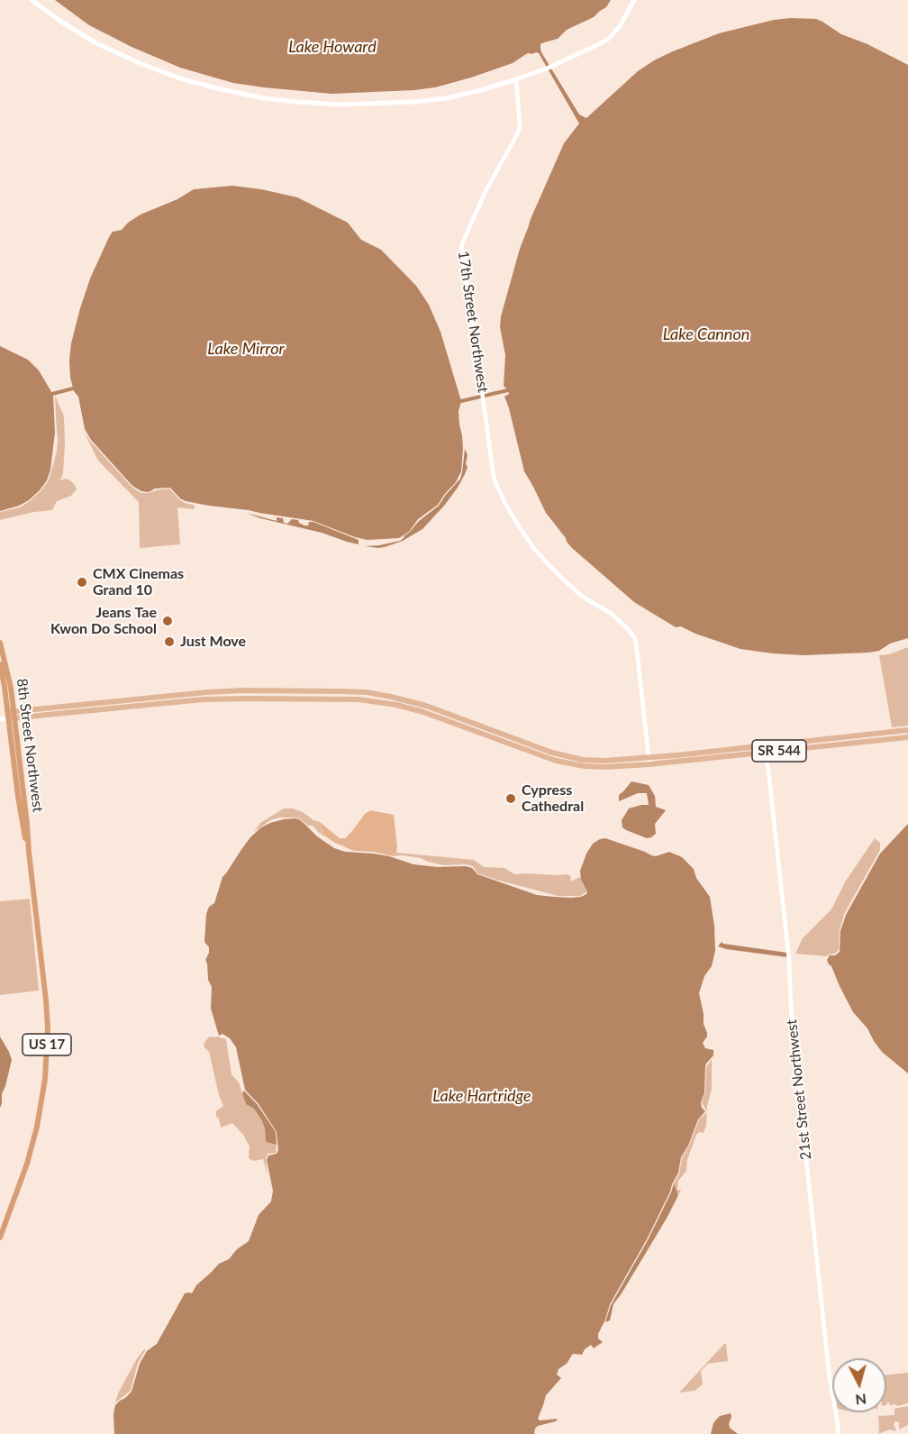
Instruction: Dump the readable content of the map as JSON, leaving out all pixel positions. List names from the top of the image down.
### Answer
{
  "streets": {
    "highway": ["8th Street Northwest", "US 17"],
    "main road": ["SR 544"],
    "street": ["17th Street Northwest", "21st Street Northwest"]
  },
  "crossings": [
    ["17th Street Northwest", "SR 544"],
    ["8th Street Northwest", "SR 544"],
    ["SR 544", "21st Street Northwest"]
  ],
  "water": [
    "Lake Howard",
    "Lake Cannon",
    "Lake Mirror",
    "Lake Hartridge"
  ],
  "places": [
    "CMX Cinemas Grand 10",
    "Jeans Tae Kwon Do School",
    "Just Move",
    "Cypress Cathedral"
  ],
  "north": "bottom"
}
